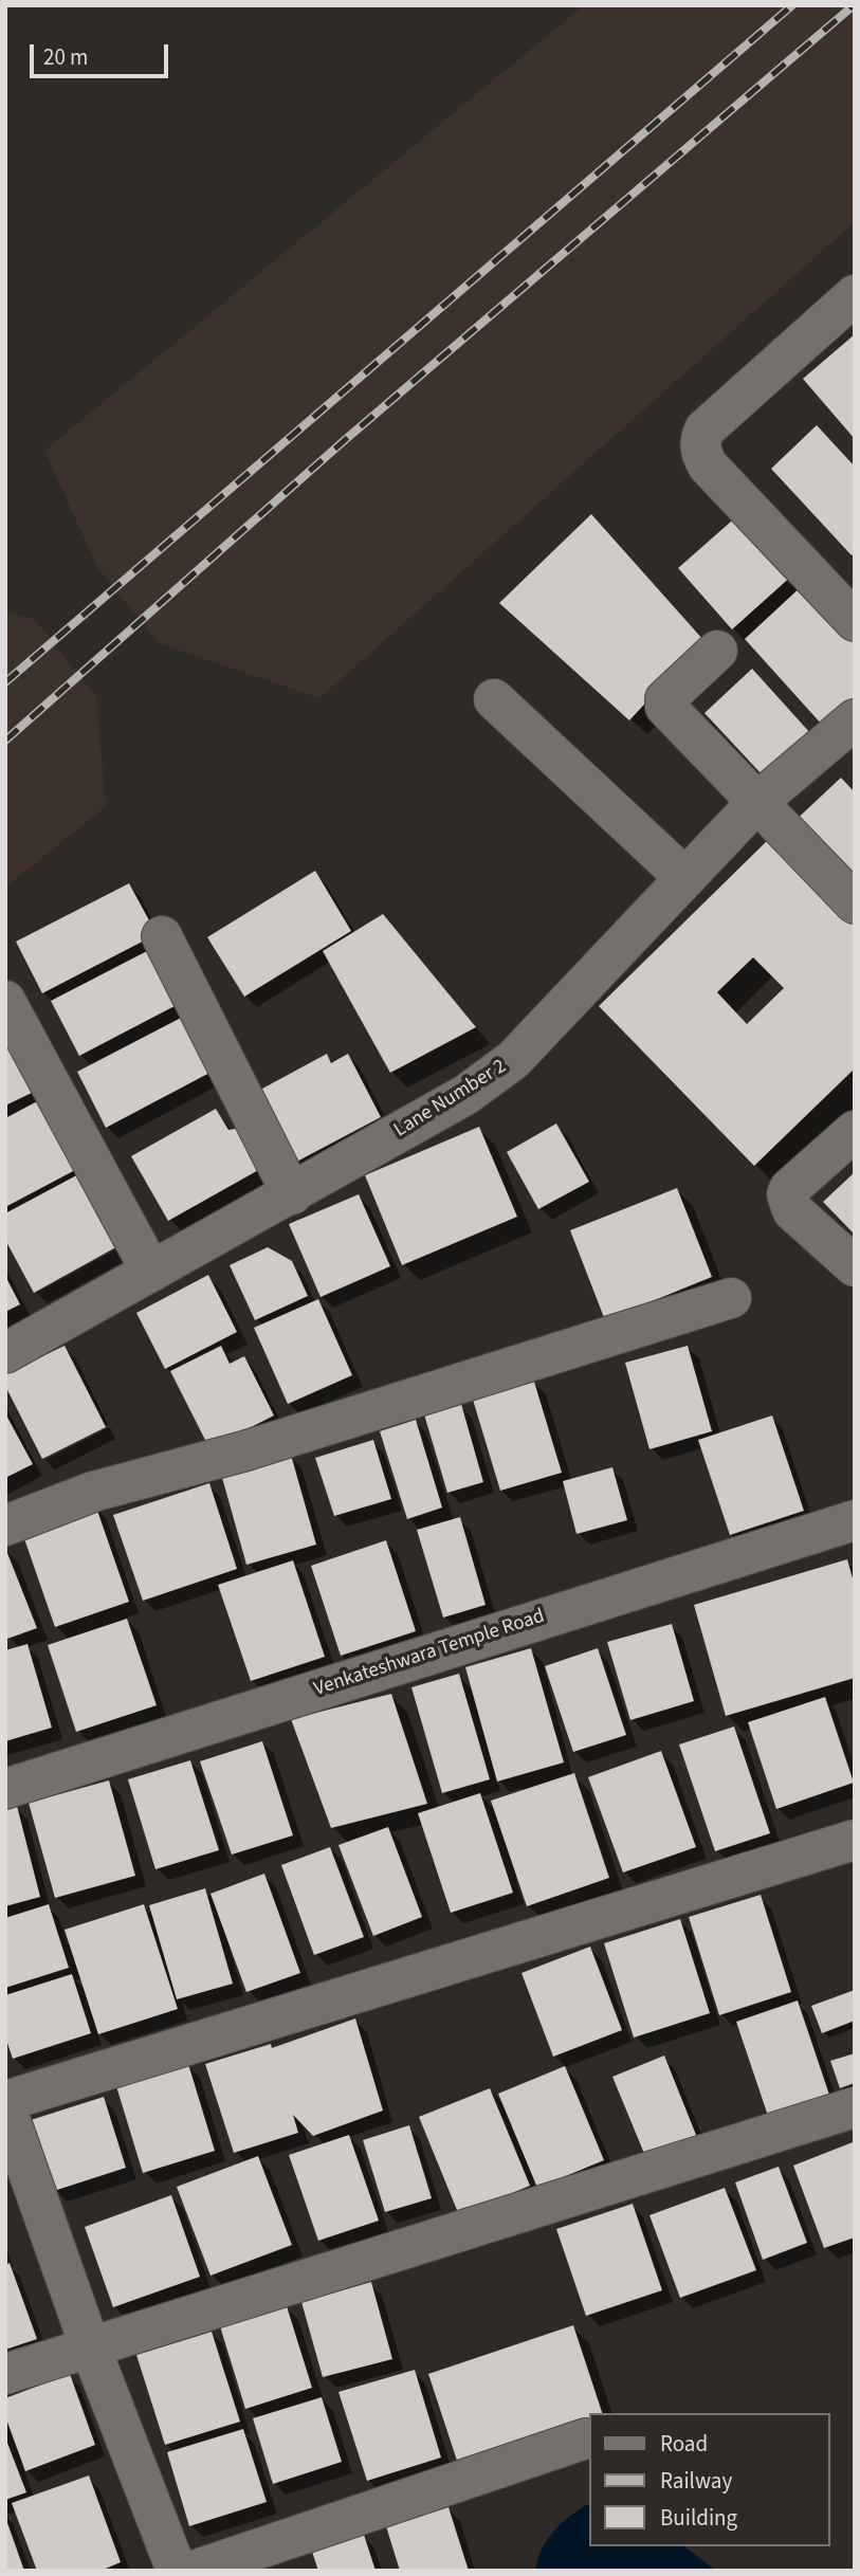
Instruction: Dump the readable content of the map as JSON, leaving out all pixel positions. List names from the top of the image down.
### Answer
{
  "streets": {
    "street": ["Lane Number 2", "Venkateshwara Temple Road"]
  },
  "legend": ["Road", "Railway", "Building"],
  "scale_bar": "20 m"
}
